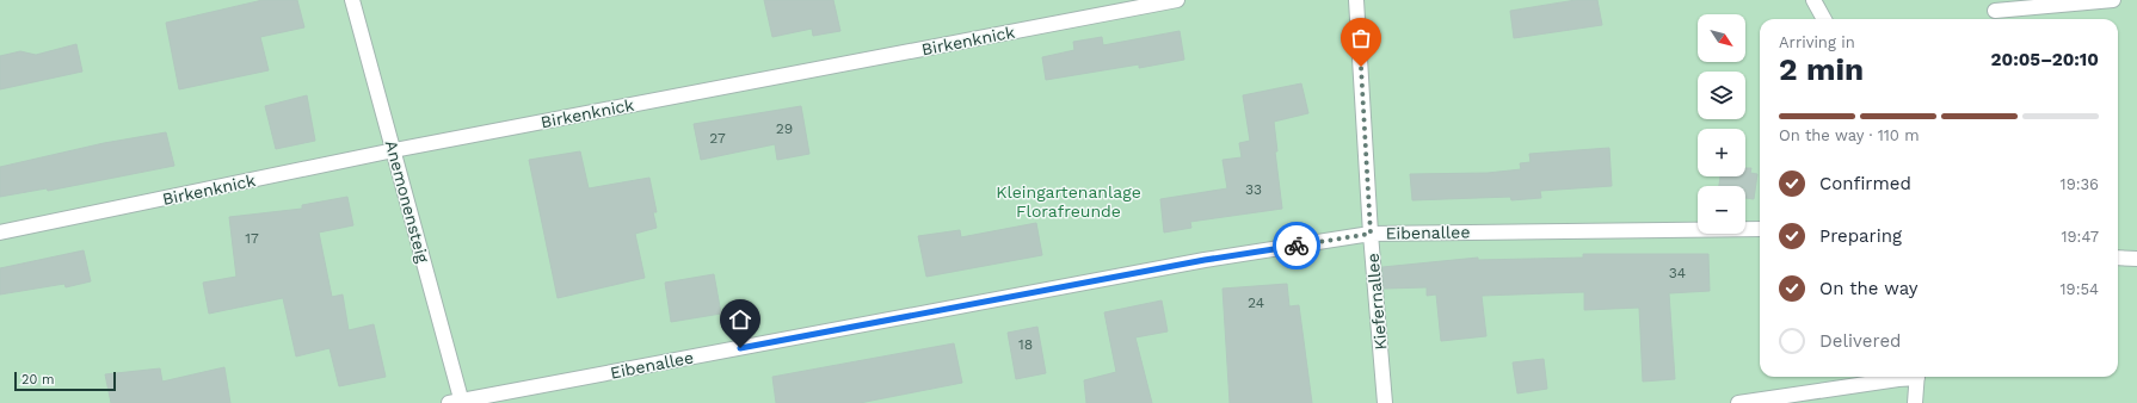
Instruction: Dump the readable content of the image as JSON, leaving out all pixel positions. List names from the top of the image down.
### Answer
{
  "streets": {
    "lane": [
      "Birkenknick",
      "Anemonensteig",
      "Eibenallee",
      "Kiefernallee"
    ]
  },
  "crossings": [
    ["Birkenknick", "Anemonensteig"],
    ["Anemonensteig", "Eibenallee"],
    ["Eibenallee", "Kiefernallee"]
  ],
  "parks": ["Kleingartenanlage Florafreunde"],
  "house_numbers": [
    "29",
    "27",
    "33",
    "17",
    "34",
    "24",
    "18"
  ],
  "scale_bar": "20 m",
  "north": "bottom right",
  "page": {
    "map_buttons": ["+", "−"],
    "heading": ["2 min", "Arriving in", "20:05–20:10"],
    "bar": "On the way · 110 m",
    "list": [
      ["Confirmed", "19:36"],
      ["Preparing", "19:47"],
      ["On the way", "19:54"],
      "Delivered"
    ],
    "scale": "20 m"
  }
}
